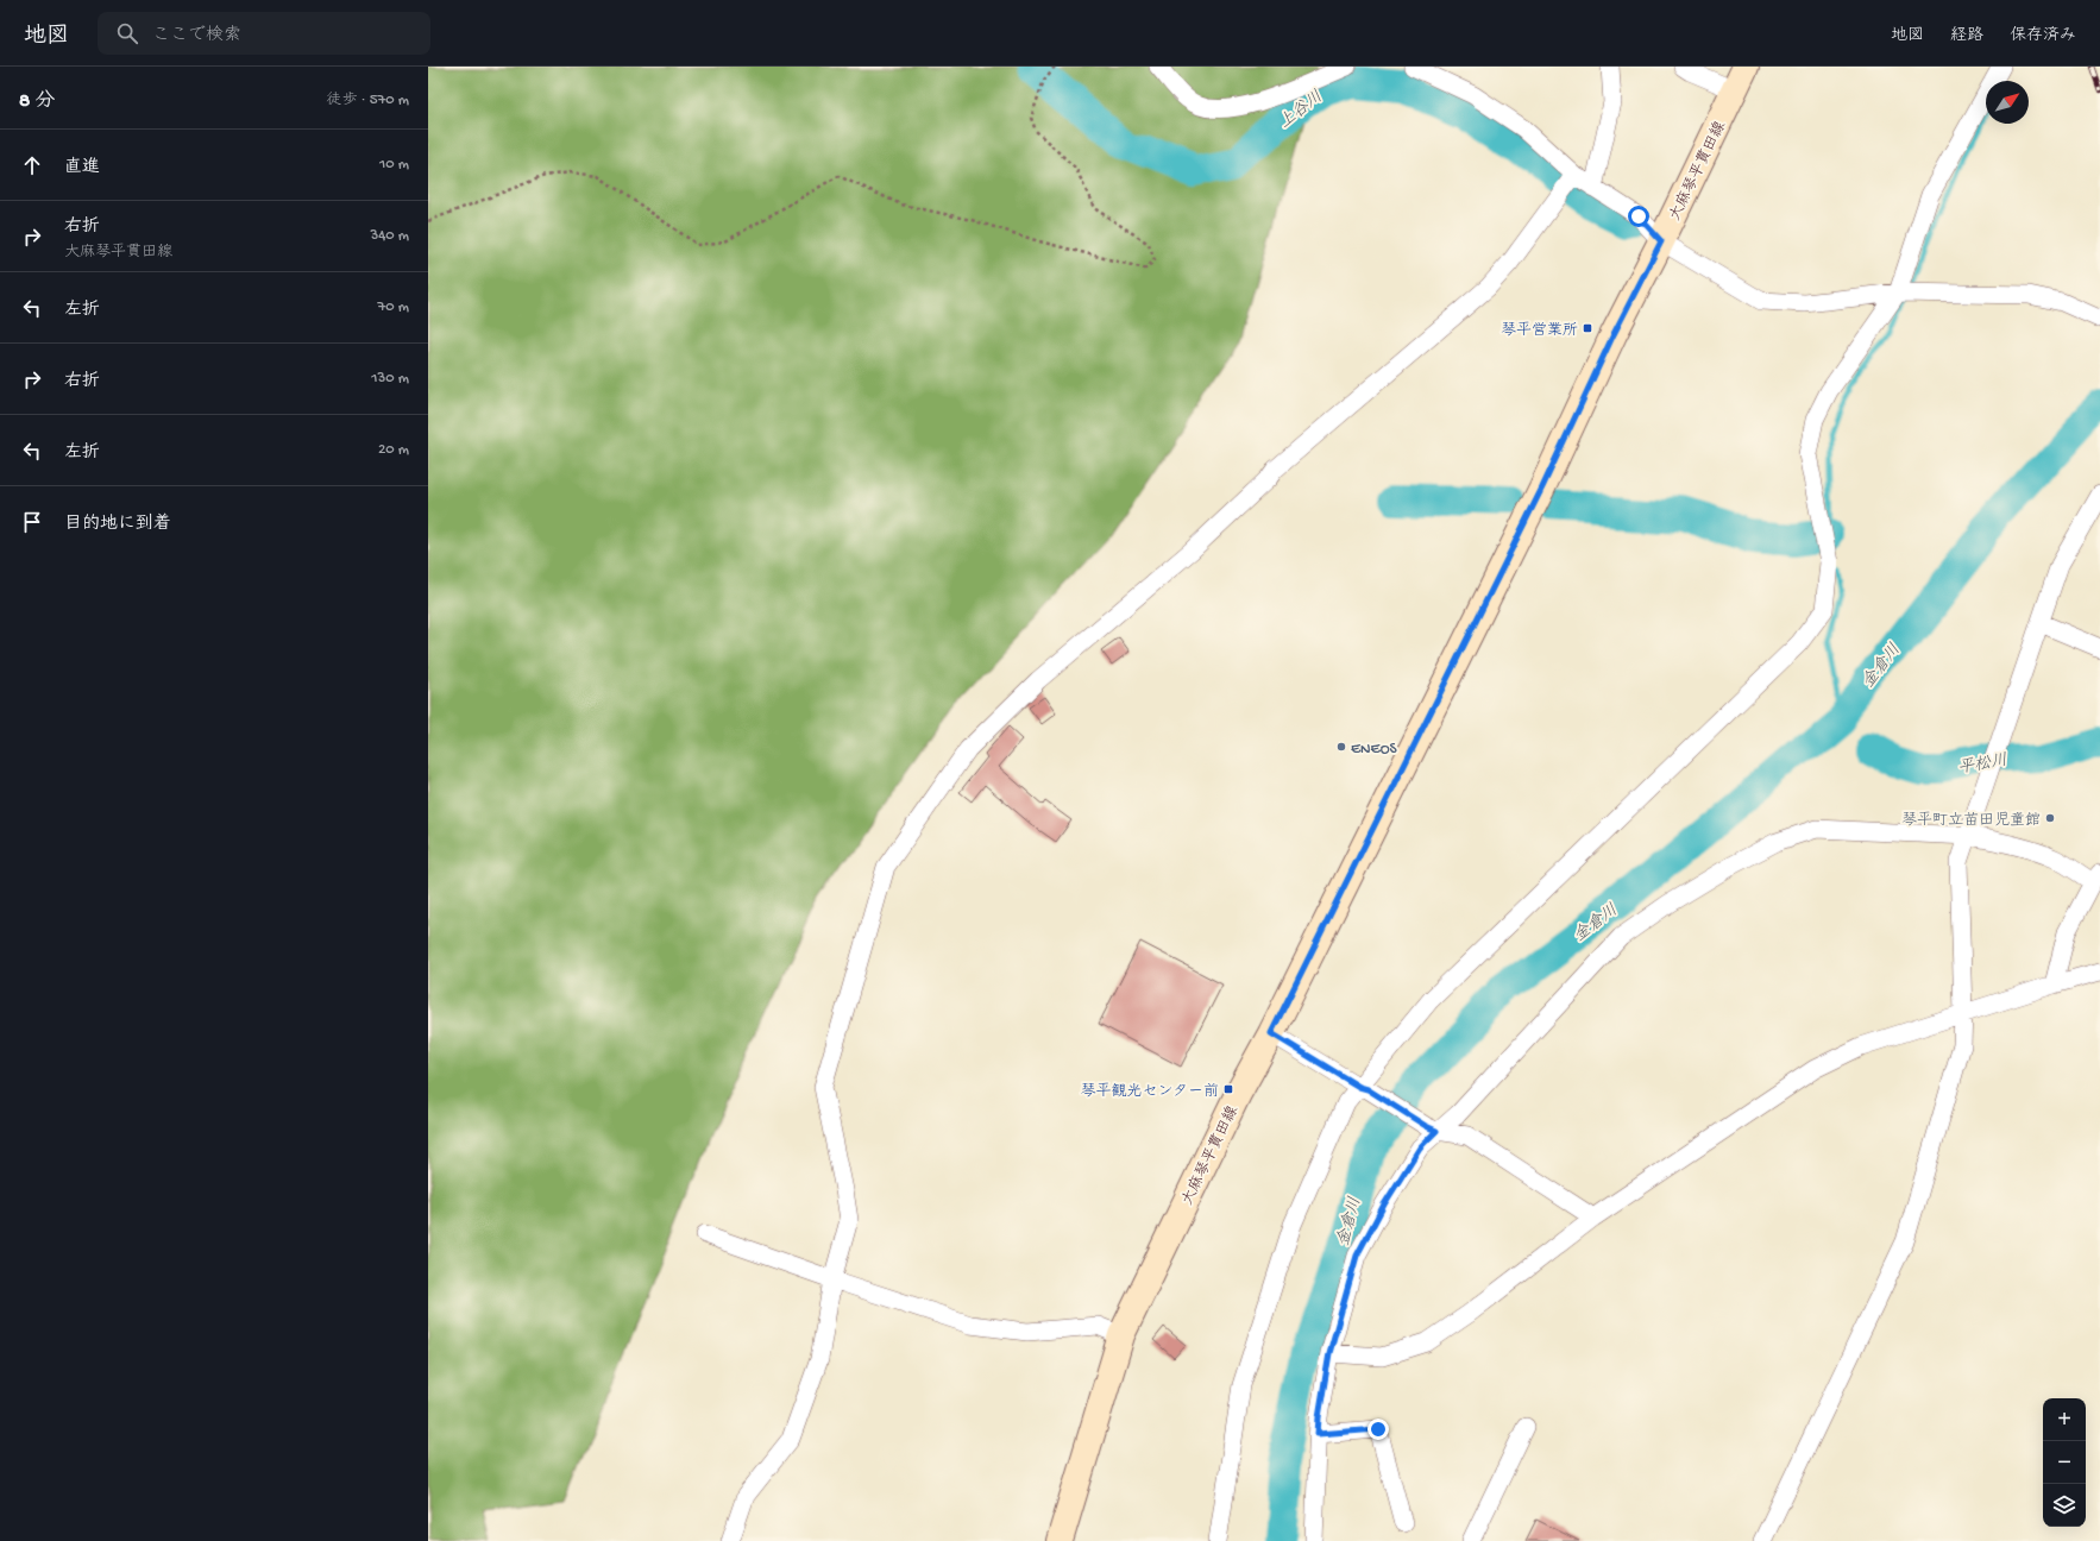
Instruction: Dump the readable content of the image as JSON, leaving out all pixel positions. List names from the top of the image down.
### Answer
{
  "streets": {
    "main road": ["大麻琴平貫田線"]
  },
  "water": ["上谷川", "金倉川", "平松川"],
  "places": {
    "transit": ["琴平営業所", "琴平観光センター前"],
    "other": ["ENEOS", "琴平町立苗田児童館"]
  },
  "north": "top right",
  "page": {
    "header": "地図",
    "search": "ここで検索",
    "nav": ["地図", "経路", "保存済み"],
    "heading": ["8 分", "徒歩 · 570 m"],
    "list": [
      ["直進", "10 m"],
      ["右折", "大麻琴平貫田線", "340 m"],
      ["左折", "70 m"],
      ["右折", "130 m"],
      ["左折", "20 m"],
      "目的地に到着"
    ],
    "map_buttons": ["+", "−"]
  }
}
